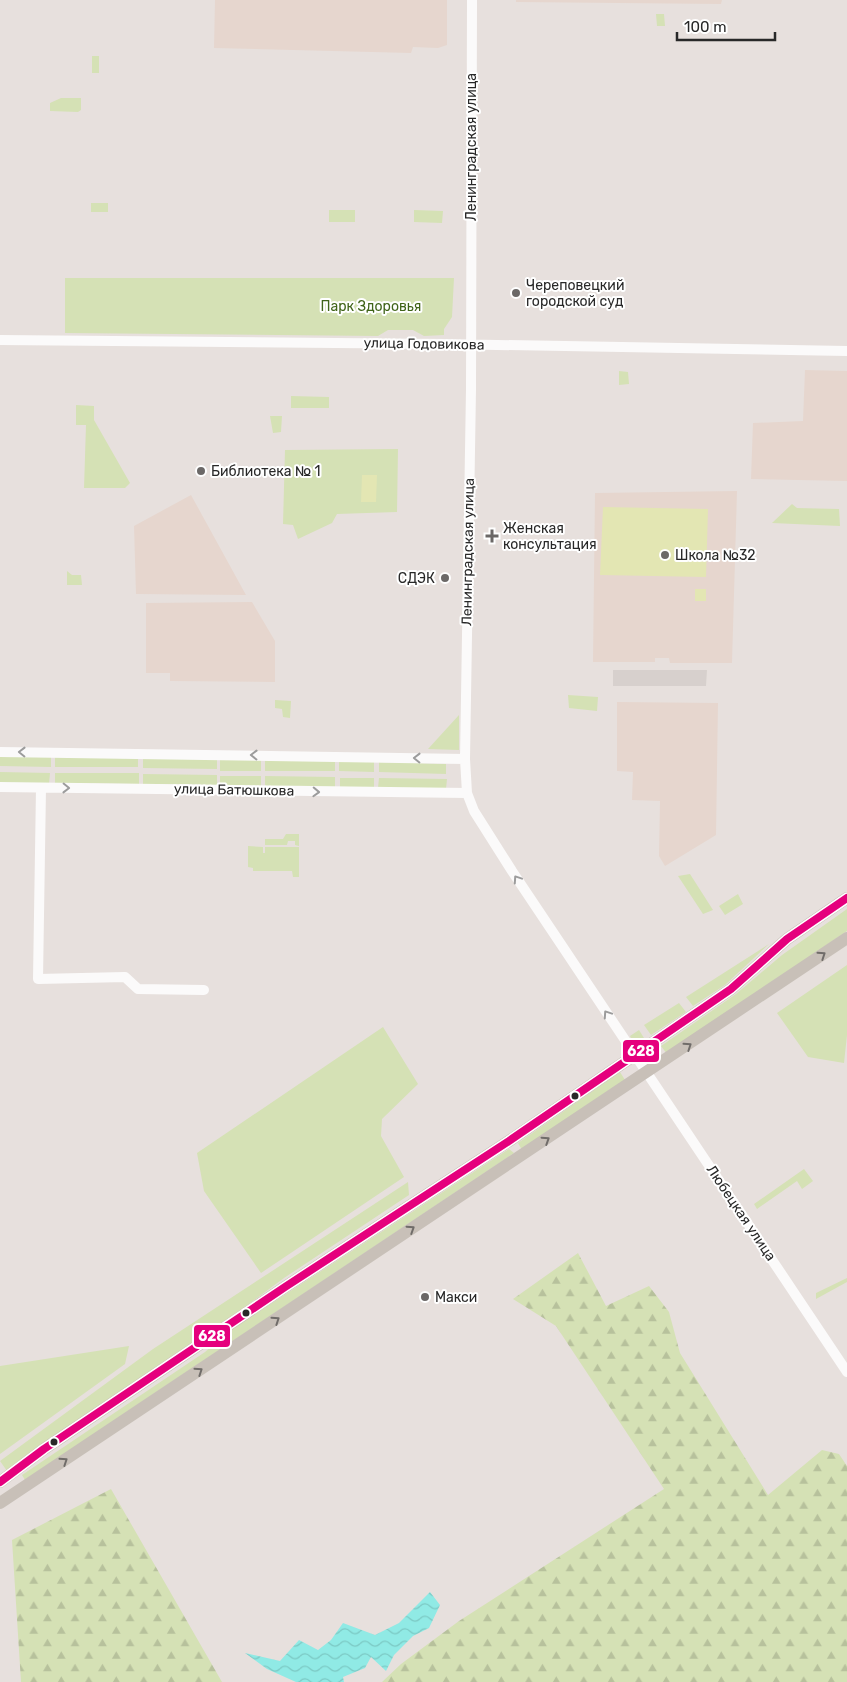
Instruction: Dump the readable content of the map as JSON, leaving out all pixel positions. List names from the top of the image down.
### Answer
{
  "streets": {
    "street": [
      "Ленинградская улица",
      "улица Годовикова",
      "улица Батюшкова",
      "Любецкая улица"
    ]
  },
  "crossings": [
    ["Ленинградская улица", "улица Годовикова"],
    ["Ленинградская улица", "улица Батюшкова"],
    ["Ленинградская улица", "Любецкая улица"]
  ],
  "parks": ["Парк Здоровья"],
  "places": {
    "other": [
      "Череповецкий городской суд",
      "Библиотека № 1",
      "Школа №32",
      "СДЭК",
      "Макси"
    ],
    "health": ["Женская консультация"]
  },
  "lines": ["transit line 628"],
  "scale_bar": "100 m"
}
